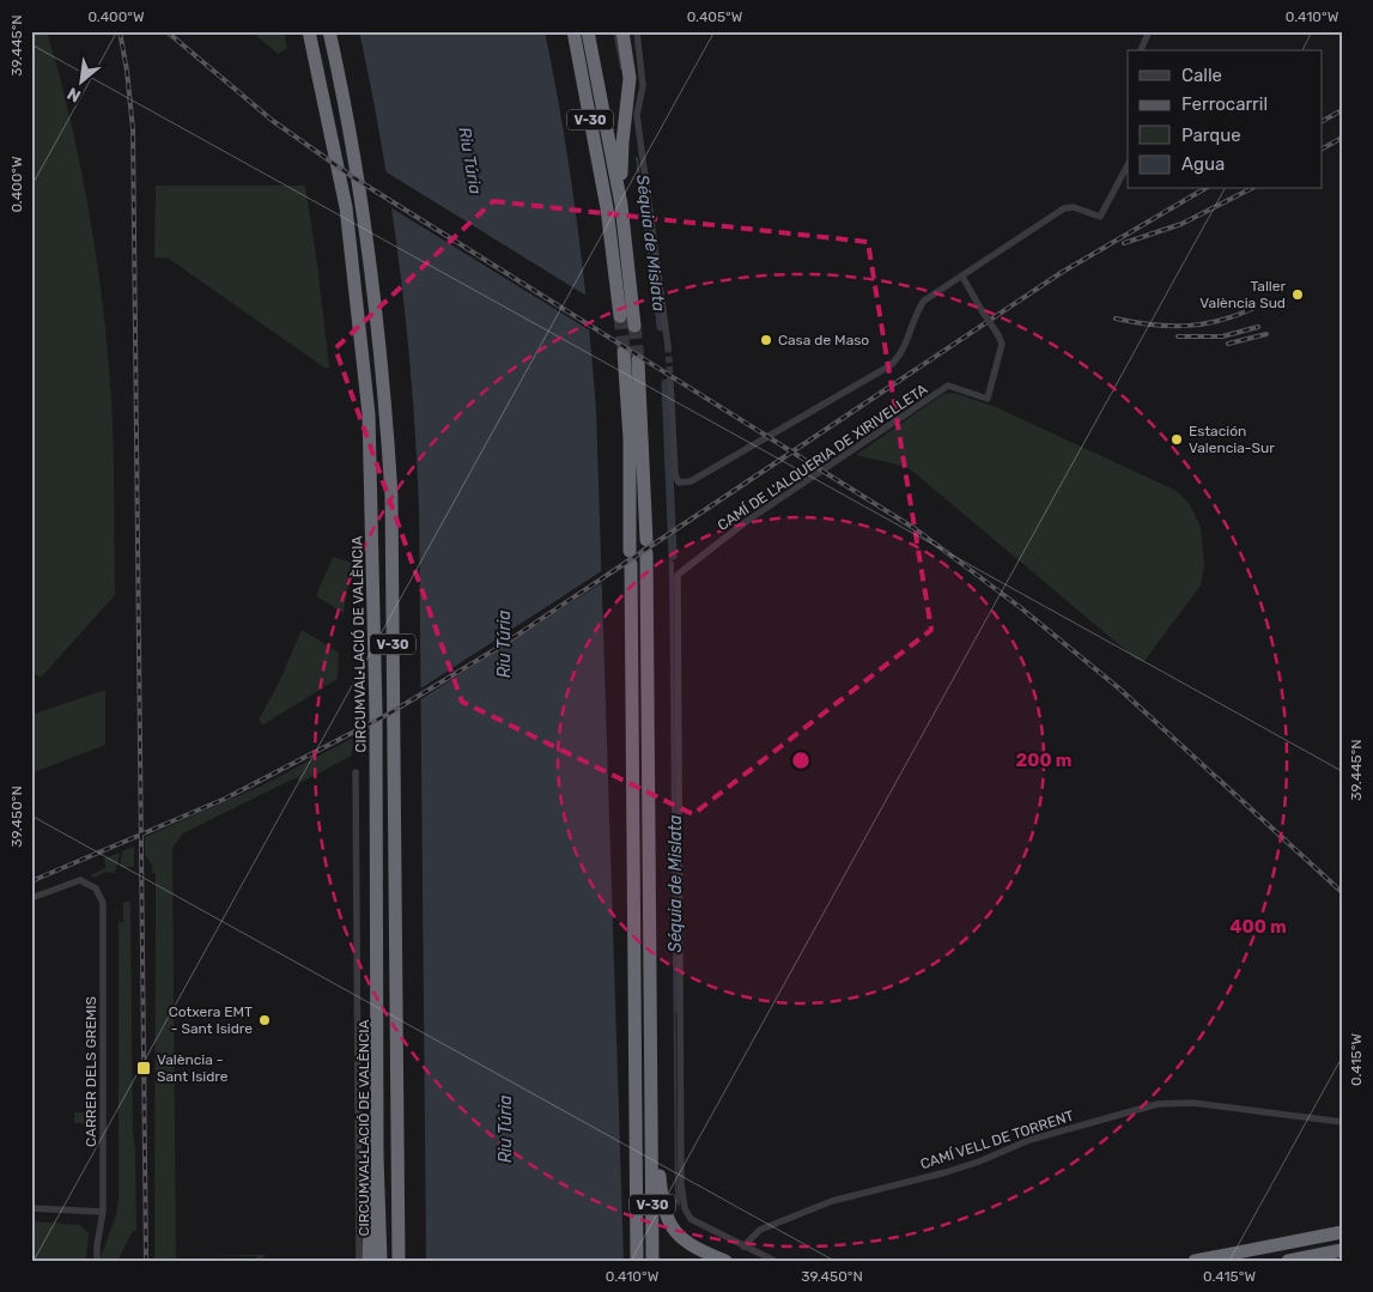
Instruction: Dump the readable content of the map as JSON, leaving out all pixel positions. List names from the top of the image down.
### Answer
{
  "streets": {
    "highway": ["V-30", "CIRCUMVAL·LACIÓ DE VALÈNCIA"],
    "street": ["CAMÍ DE L'ALQUERIA DE XIRIVELLETA", "CARRER DELS GREMIS", "CAMÍ VELL DE TORRENT"]
  },
  "crossings": [
    ["CAMÍ DE L'ALQUERIA DE XIRIVELLETA", "CAMÍ VELL DE TORRENT"]
  ],
  "water": ["Riu Túria", "Séquia de Mislata"],
  "places": {
    "other": [
      "Taller València Sud",
      "Casa de Maso",
      "Estación Valencia-Sur",
      "Cotxera EMT - Sant Isidre"
    ],
    "transit": ["València - Sant Isidre"]
  },
  "legend": [
    "Calle",
    "Ferrocarril",
    "Parque",
    "Agua"
  ],
  "north": "bottom left",
  "coordinates": [
    "0.400°W",
    "0.405°W",
    "0.410°W",
    "39.445°N",
    "39.450°N",
    "0.415°W"
  ],
  "rings": ["200 m", "400 m"]
}
